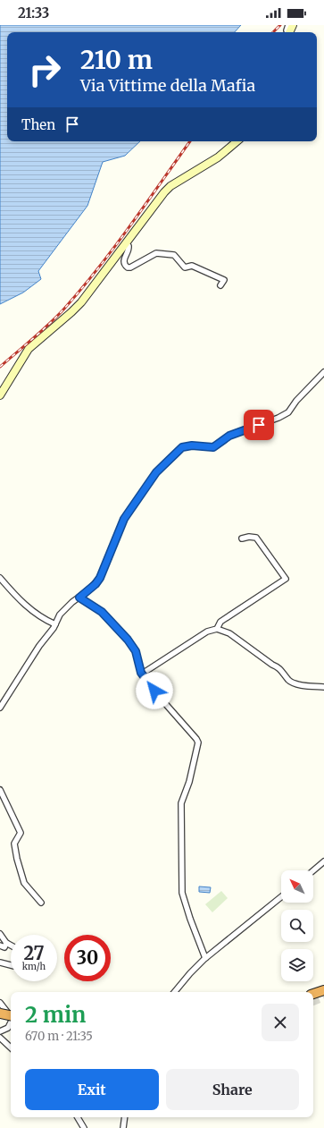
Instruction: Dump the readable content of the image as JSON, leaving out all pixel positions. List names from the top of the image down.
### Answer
{
  "north": "top left",
  "page": {
    "status": "21:33",
    "turn": ["210 m", "Via Vittime della Mafia"],
    "then": "Then",
    "speed": "27 km/h",
    "limit": "30",
    "heading": ["2 min", "670 m · 21:35"],
    "buttons": ["Exit", "Share"]
  }
}
